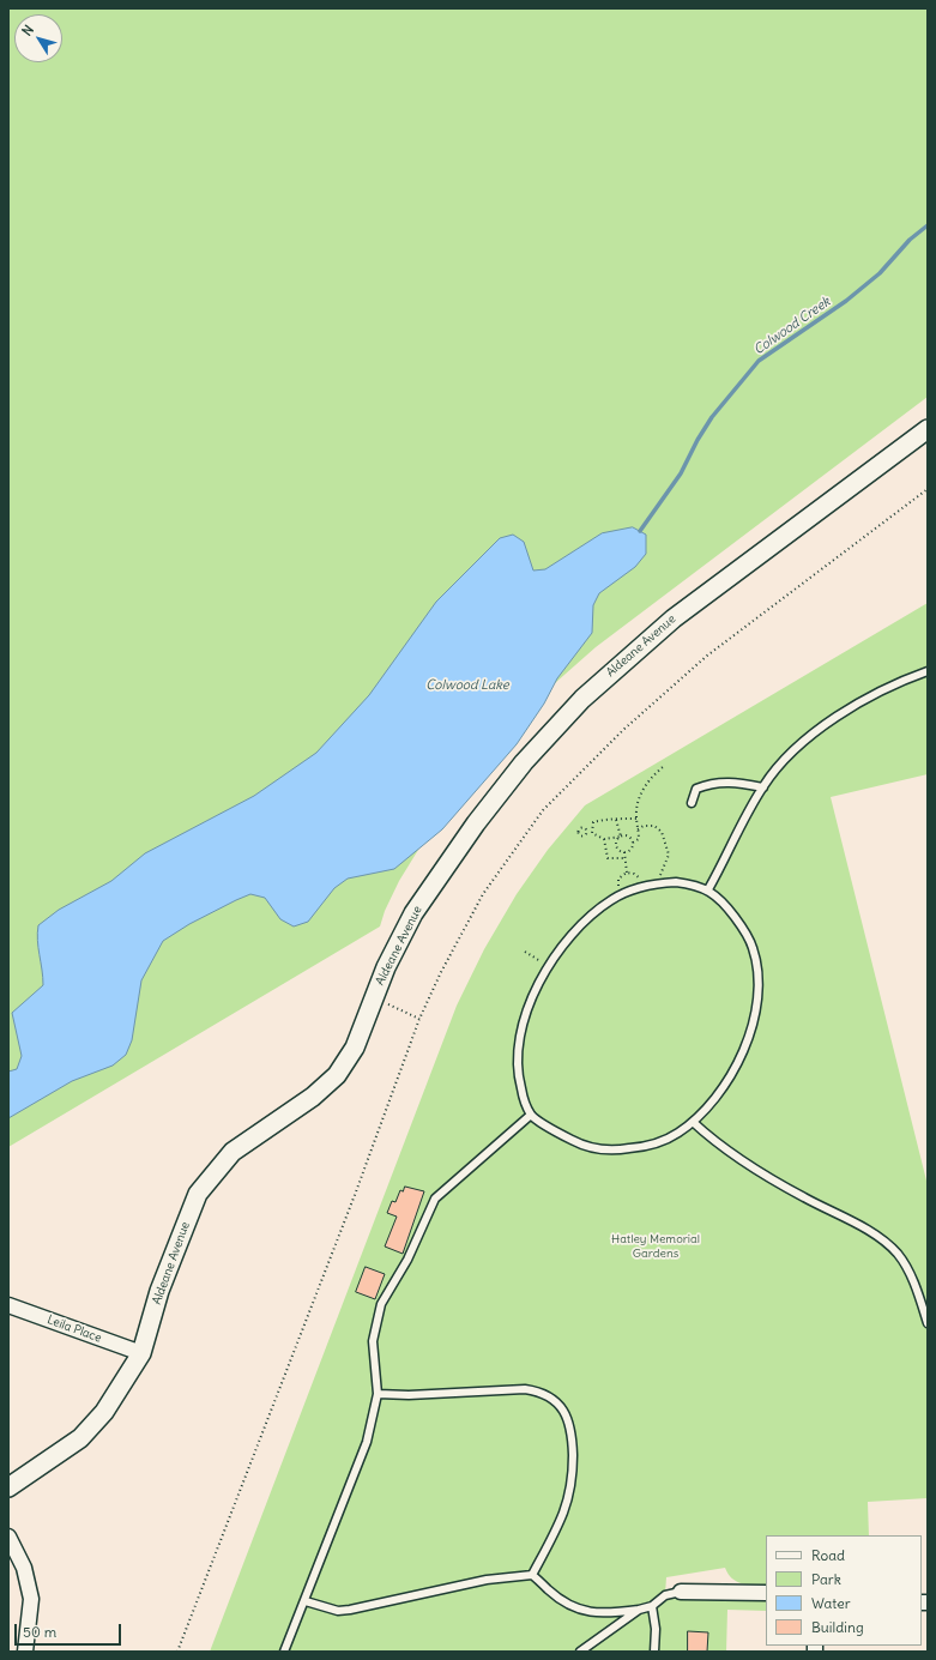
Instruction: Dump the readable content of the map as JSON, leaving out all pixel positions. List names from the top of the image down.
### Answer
{
  "streets": {
    "street": ["Aldeane Avenue", "Leila Place"]
  },
  "crossings": [
    ["Aldeane Avenue", "Leila Place"]
  ],
  "water": ["Colwood Creek", "Colwood Lake"],
  "parks": ["Hatley Memorial Gardens"],
  "legend": [
    "Road",
    "Park",
    "Water",
    "Building"
  ],
  "scale_bar": "50 m",
  "north": "top left"
}
